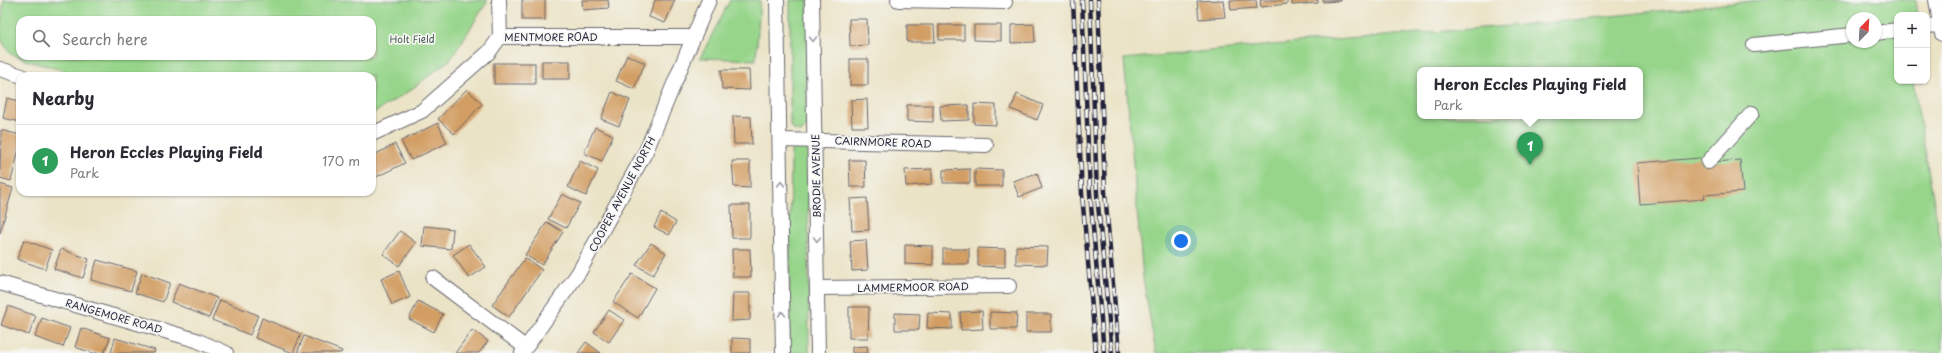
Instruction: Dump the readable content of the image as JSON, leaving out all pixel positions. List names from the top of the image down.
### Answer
{
  "streets": {
    "street": [
      "MENTMORE ROAD",
      "CAIRNMORE ROAD",
      "BRODIE AVENUE",
      "COOPER AVENUE NORTH",
      "LAMMERMOOR ROAD",
      "RANGEMORE ROAD"
    ]
  },
  "crossings": [
    ["MENTMORE ROAD", "COOPER AVENUE NORTH"],
    ["CAIRNMORE ROAD", "BRODIE AVENUE"],
    ["BRODIE AVENUE", "LAMMERMOOR ROAD"]
  ],
  "parks": ["Holt Field"],
  "north": "top right",
  "page": {
    "map_buttons": ["+", "−"],
    "search": "Search here",
    "popup": ["Heron Eccles Playing Field", "Park"],
    "heading": "Nearby",
    "list": [
      {
        "mark": "1",
        "name": "Heron Eccles Playing Field",
        "note": "Park",
        "value": "170 m"
      }
    ],
    "pins": "1"
  }
}
